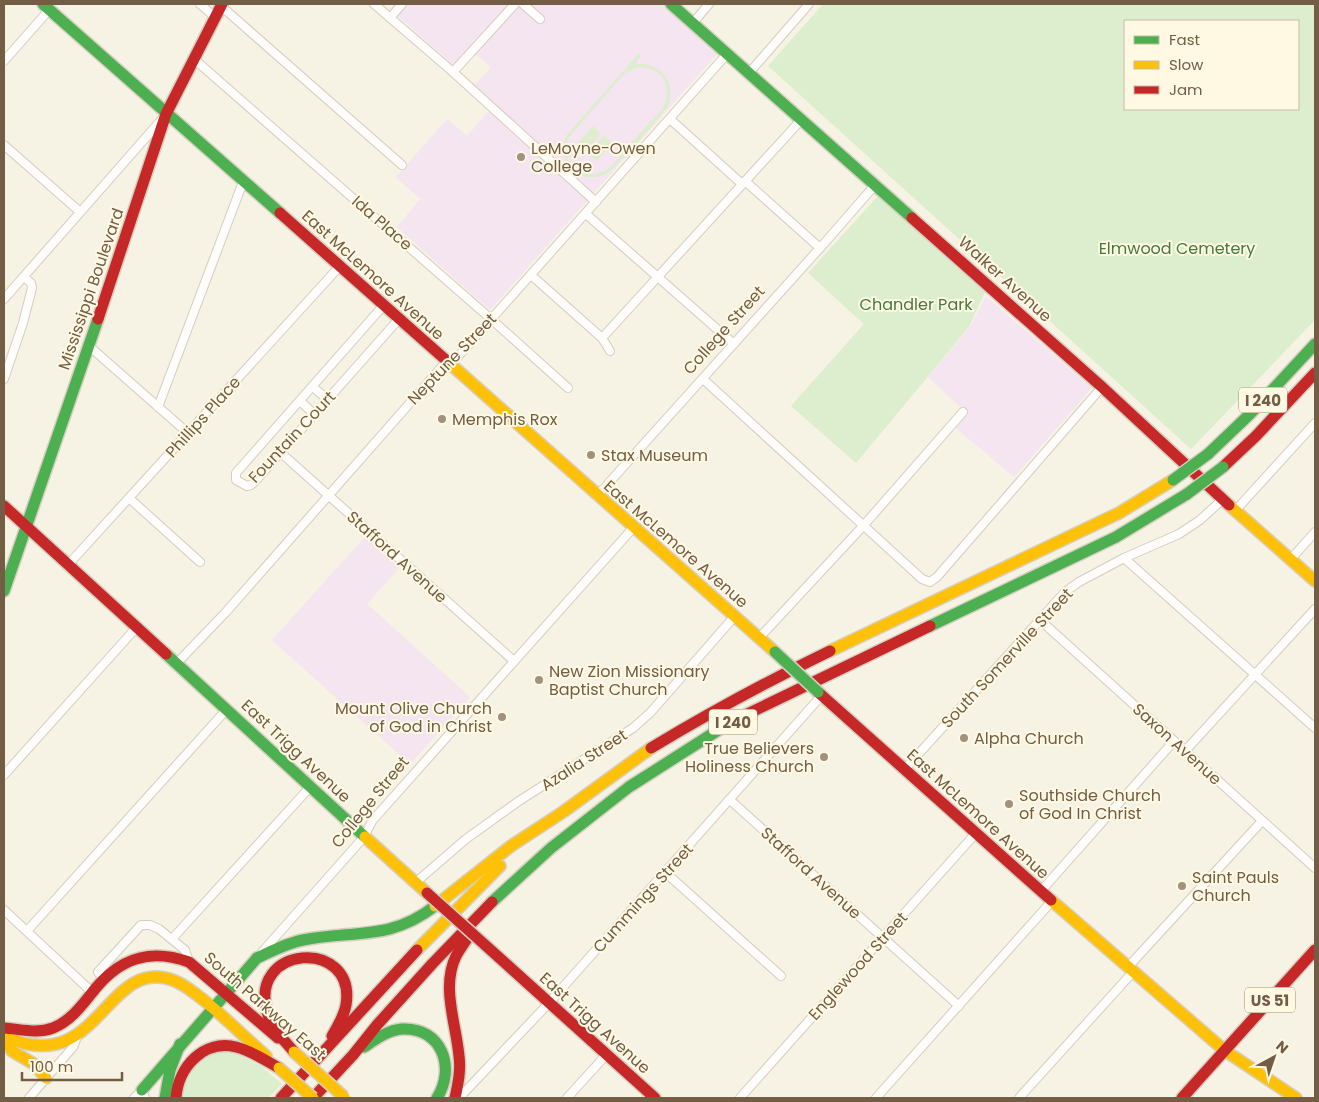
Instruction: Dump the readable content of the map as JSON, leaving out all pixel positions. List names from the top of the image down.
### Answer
{
  "streets": {
    "main road": [
      "East McLemore Avenue",
      "Walker Avenue",
      "Mississippi Boulevard",
      "College Street",
      "I 240",
      "East Trigg Avenue",
      "US 51",
      "South Parkway East"
    ],
    "street": [
      "Ida Place",
      "Neptune Street",
      "Phillips Place",
      "Fountain Court",
      "Stafford Avenue",
      "South Somerville Street",
      "Saxon Avenue",
      "Azalia Street",
      "Cummings Street",
      "Englewood Street"
    ]
  },
  "crossings": [
    ["Ida Place", "Mississippi Boulevard"],
    ["Ida Place", "Neptune Street"],
    ["East McLemore Avenue", "Mississippi Boulevard"],
    ["East McLemore Avenue", "College Street"],
    ["East McLemore Avenue", "Neptune Street"],
    ["East McLemore Avenue", "Phillips Place"],
    ["East McLemore Avenue", "Fountain Court"],
    ["East McLemore Avenue", "South Somerville Street"],
    ["East McLemore Avenue", "Azalia Street"],
    ["East McLemore Avenue", "Cummings Street"],
    ["East McLemore Avenue", "Englewood Street"],
    ["East McLemore Avenue", "US 51"],
    ["Walker Avenue", "College Street"],
    ["Walker Avenue", "Neptune Street"],
    ["Walker Avenue", "South Somerville Street"],
    ["Mississippi Boulevard", "East Trigg Avenue"],
    ["College Street", "Stafford Avenue"],
    ["College Street", "East Trigg Avenue"],
    ["College Street", "South Parkway East"],
    ["Neptune Street", "Stafford Avenue"],
    ["Neptune Street", "East Trigg Avenue"],
    ["Phillips Place", "East Trigg Avenue"],
    ["Fountain Court", "Stafford Avenue"],
    ["Stafford Avenue", "Cummings Street"],
    ["Stafford Avenue", "Englewood Street"],
    ["South Somerville Street", "Saxon Avenue"],
    ["East Trigg Avenue", "Azalia Street"],
    ["East Trigg Avenue", "Cummings Street"]
  ],
  "parks": ["Elmwood Cemetery", "Chandler Park"],
  "places": [
    "LeMoyne-Owen College",
    "Memphis Rox",
    "Stax Museum",
    "New Zion Missionary Baptist Church",
    "Mount Olive Church of God in Christ",
    "Alpha Church",
    "True Believers Holiness Church",
    "Southside Church of God In Christ",
    "Saint Pauls Church"
  ],
  "legend": ["Fast", "Slow", "Jam"],
  "scale_bar": "100 m",
  "north": "top right"
}
